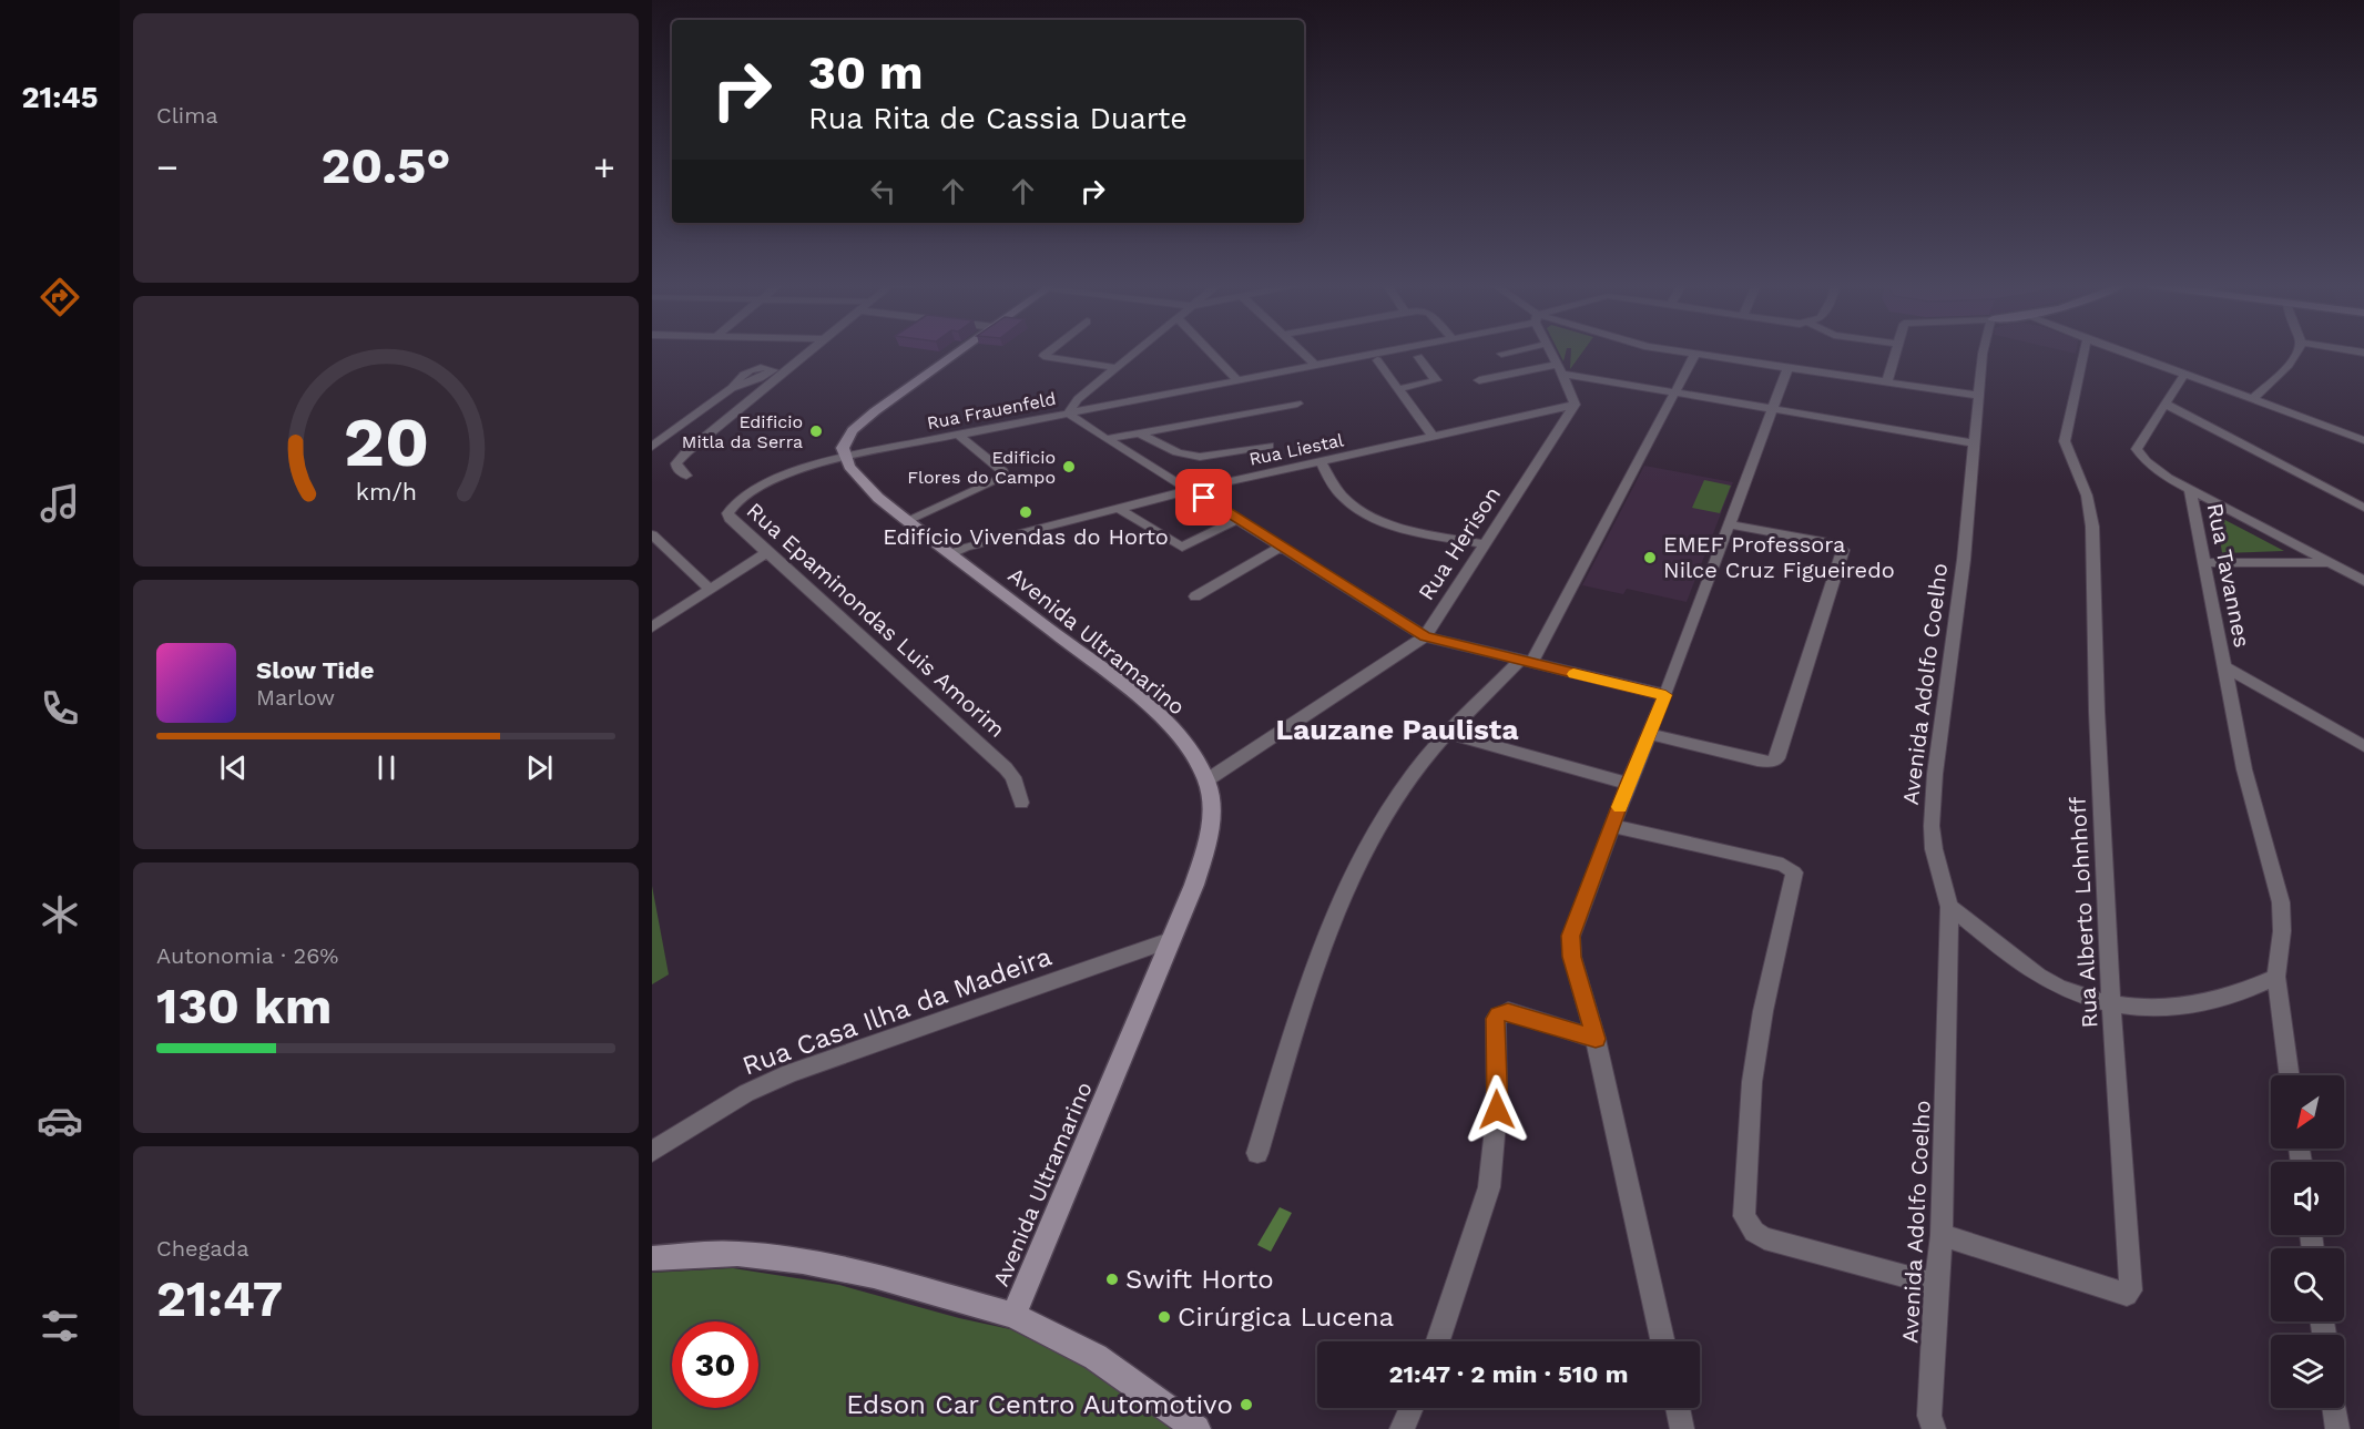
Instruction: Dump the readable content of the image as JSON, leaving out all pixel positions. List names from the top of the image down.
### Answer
{
  "streets": {
    "street": [
      "Rua Frauenfeld",
      "Rua Liestal",
      "Rua Herison",
      "Rua Tavannes",
      "Rua Epaminondas Luis Amorim",
      "Avenida Ultramarino",
      "Avenida Adolfo Coelho",
      "Rua Alberto Lohnhoff",
      "Rua Casa Ilha da Madeira"
    ]
  },
  "crossings": [
    ["Rua Frauenfeld", "Rua Epaminondas Luis Amorim"],
    ["Rua Frauenfeld", "Avenida Ultramarino"],
    ["Rua Liestal", "Rua Herison"],
    ["Rua Liestal", "Avenida Ultramarino"],
    ["Rua Herison", "Avenida Ultramarino"],
    ["Rua Epaminondas Luis Amorim", "Avenida Ultramarino"],
    ["Avenida Ultramarino", "Rua Casa Ilha da Madeira"],
    ["Avenida Adolfo Coelho", "Rua Alberto Lohnhoff"]
  ],
  "districts": ["Lauzane Paulista"],
  "places": [
    "Edificio Mitla da Serra",
    "Edificio Flores do Campo",
    "Edifício Vivendas do Horto",
    "EMEF Professora Nilce Cruz Figueiredo",
    "Swift Horto",
    "Cirúrgica Lucena",
    "Edson Car Centro Automotivo"
  ],
  "north": "bottom left",
  "page": {
    "tabs": "21:45",
    "tile": [
      "Clima",
      ["Autonomia · 26%", "130 km"],
      ["Chegada", "21:47"]
    ],
    "turn": ["30 m", "Rua Rita de Cassia Duarte"],
    "heat": ["−", "20.5°", "+"],
    "song": ["Slow Tide", "Marlow"],
    "limit": "30",
    "trip": "21:47 · 2 min · 510 m",
    "gauge": ["20", "km/h"]
  }
}
